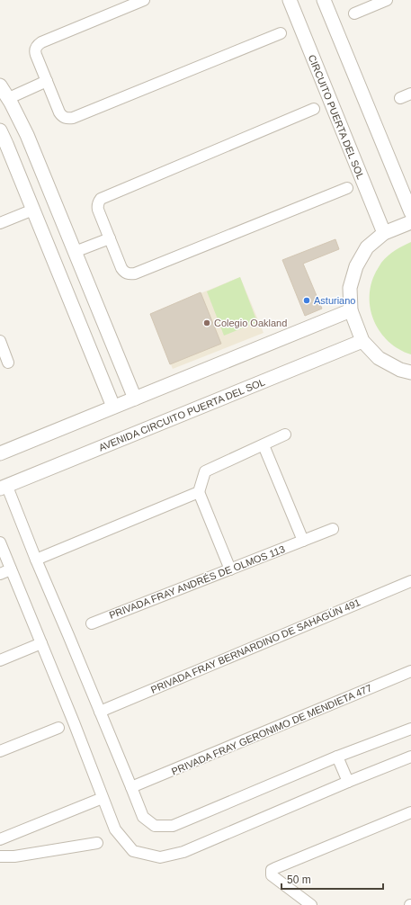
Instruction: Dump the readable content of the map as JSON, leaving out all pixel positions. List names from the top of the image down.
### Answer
{
  "streets": {
    "street": [
      "CIRCUITO PUERTA DEL SOL",
      "AVENIDA CIRCUITO PUERTA DEL SOL",
      "PRIVADA FRAY ANDRÉS DE OLMOS 113",
      "PRIVADA FRAY BERNARDINO DE SAHAGÚN 491",
      "PRIVADA FRAY GERONIMO DE MENDIETA 477"
    ]
  },
  "places": ["Asturiano", "Colegio Oakland"],
  "scale_bar": "50 m"
}
